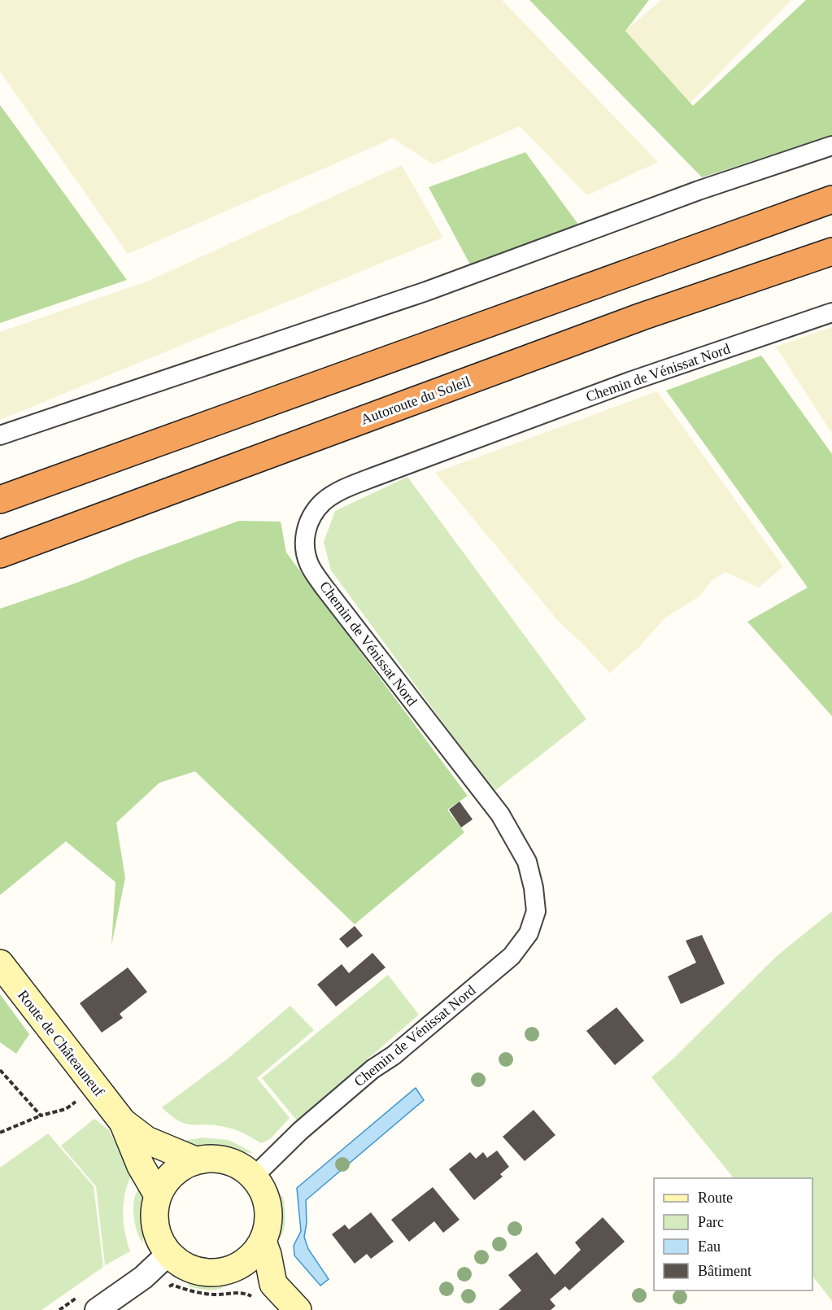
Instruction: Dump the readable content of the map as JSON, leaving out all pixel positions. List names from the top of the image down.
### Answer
{
  "streets": {
    "highway": ["Autoroute du Soleil"],
    "main road": ["Route de Châteauneuf"],
    "street": ["Chemin de Vénissat Nord"]
  },
  "crossings": [
    ["Chemin de Vénissat Nord", "Route de Châteauneuf"]
  ],
  "legend": [
    "Route",
    "Parc",
    "Eau",
    "Bâtiment"
  ]
}
